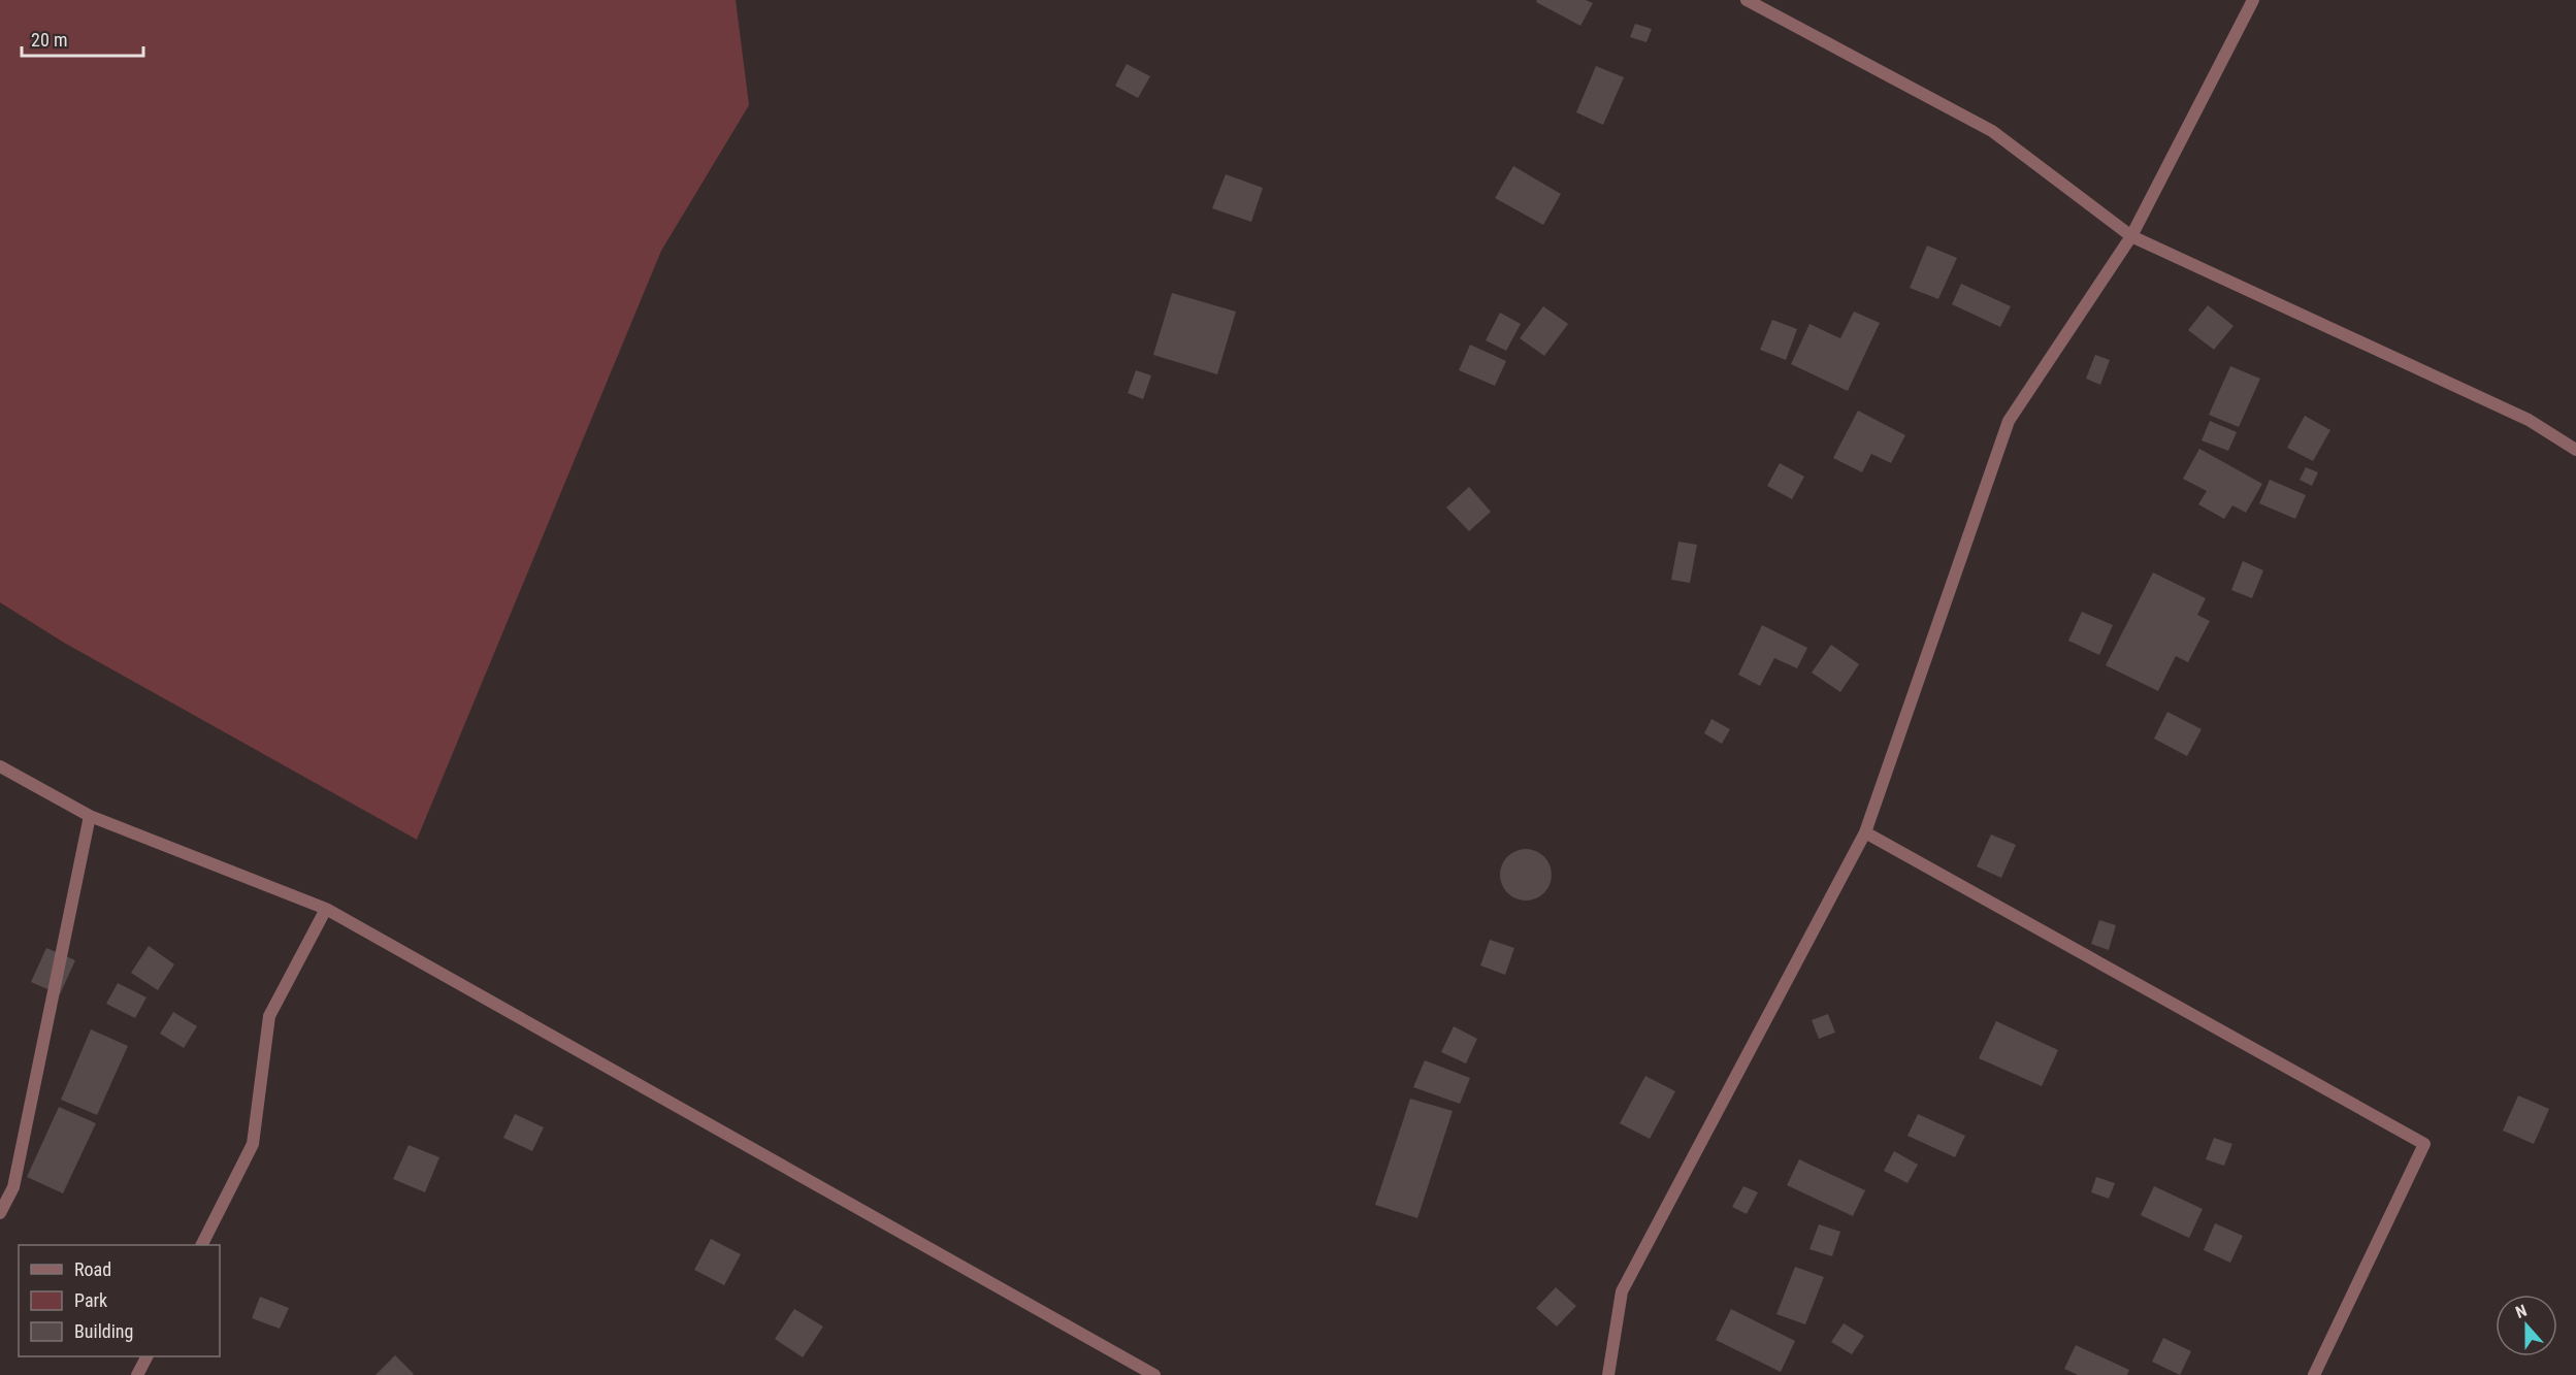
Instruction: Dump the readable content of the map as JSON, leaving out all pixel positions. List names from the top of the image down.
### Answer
{
  "legend": ["Road", "Park", "Building"],
  "scale_bar": "20 m",
  "north": "top"
}
